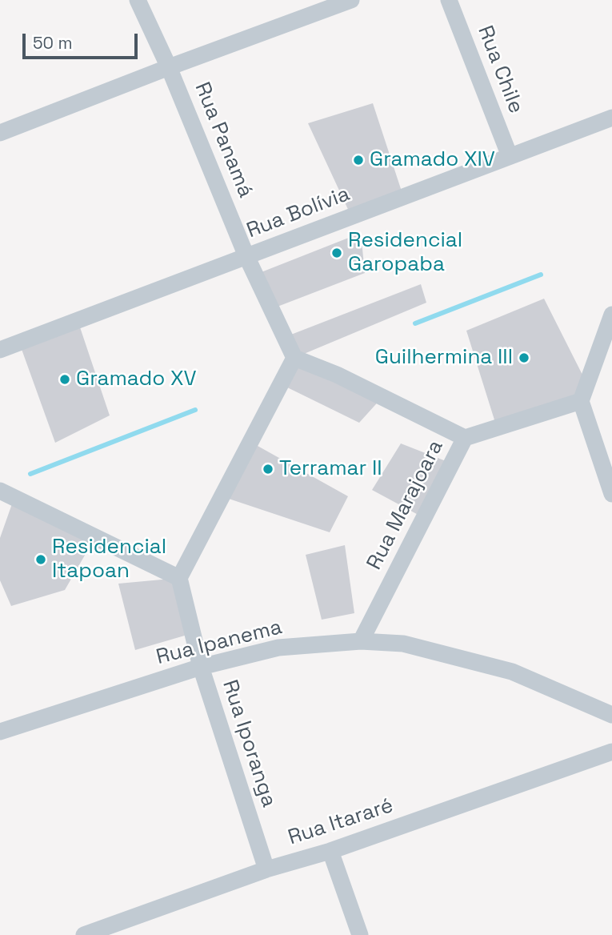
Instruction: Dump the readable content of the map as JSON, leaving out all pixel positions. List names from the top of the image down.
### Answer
{
  "streets": {
    "street": [
      "Rua Chile",
      "Rua Panamá",
      "Rua Bolívia",
      "Rua Marajoara",
      "Rua Ipanema",
      "Rua Iporanga",
      "Rua Itararé"
    ]
  },
  "crossings": [
    ["Rua Chile", "Rua Bolívia"],
    ["Rua Panamá", "Rua Bolívia"],
    ["Rua Marajoara", "Rua Ipanema"],
    ["Rua Ipanema", "Rua Iporanga"],
    ["Rua Iporanga", "Rua Itararé"]
  ],
  "places": [
    "Gramado XIV",
    "Residencial Garopaba",
    "Guilhermina III",
    "Gramado XV",
    "Terramar II",
    "Residencial Itapoan"
  ],
  "scale_bar": "50 m"
}
